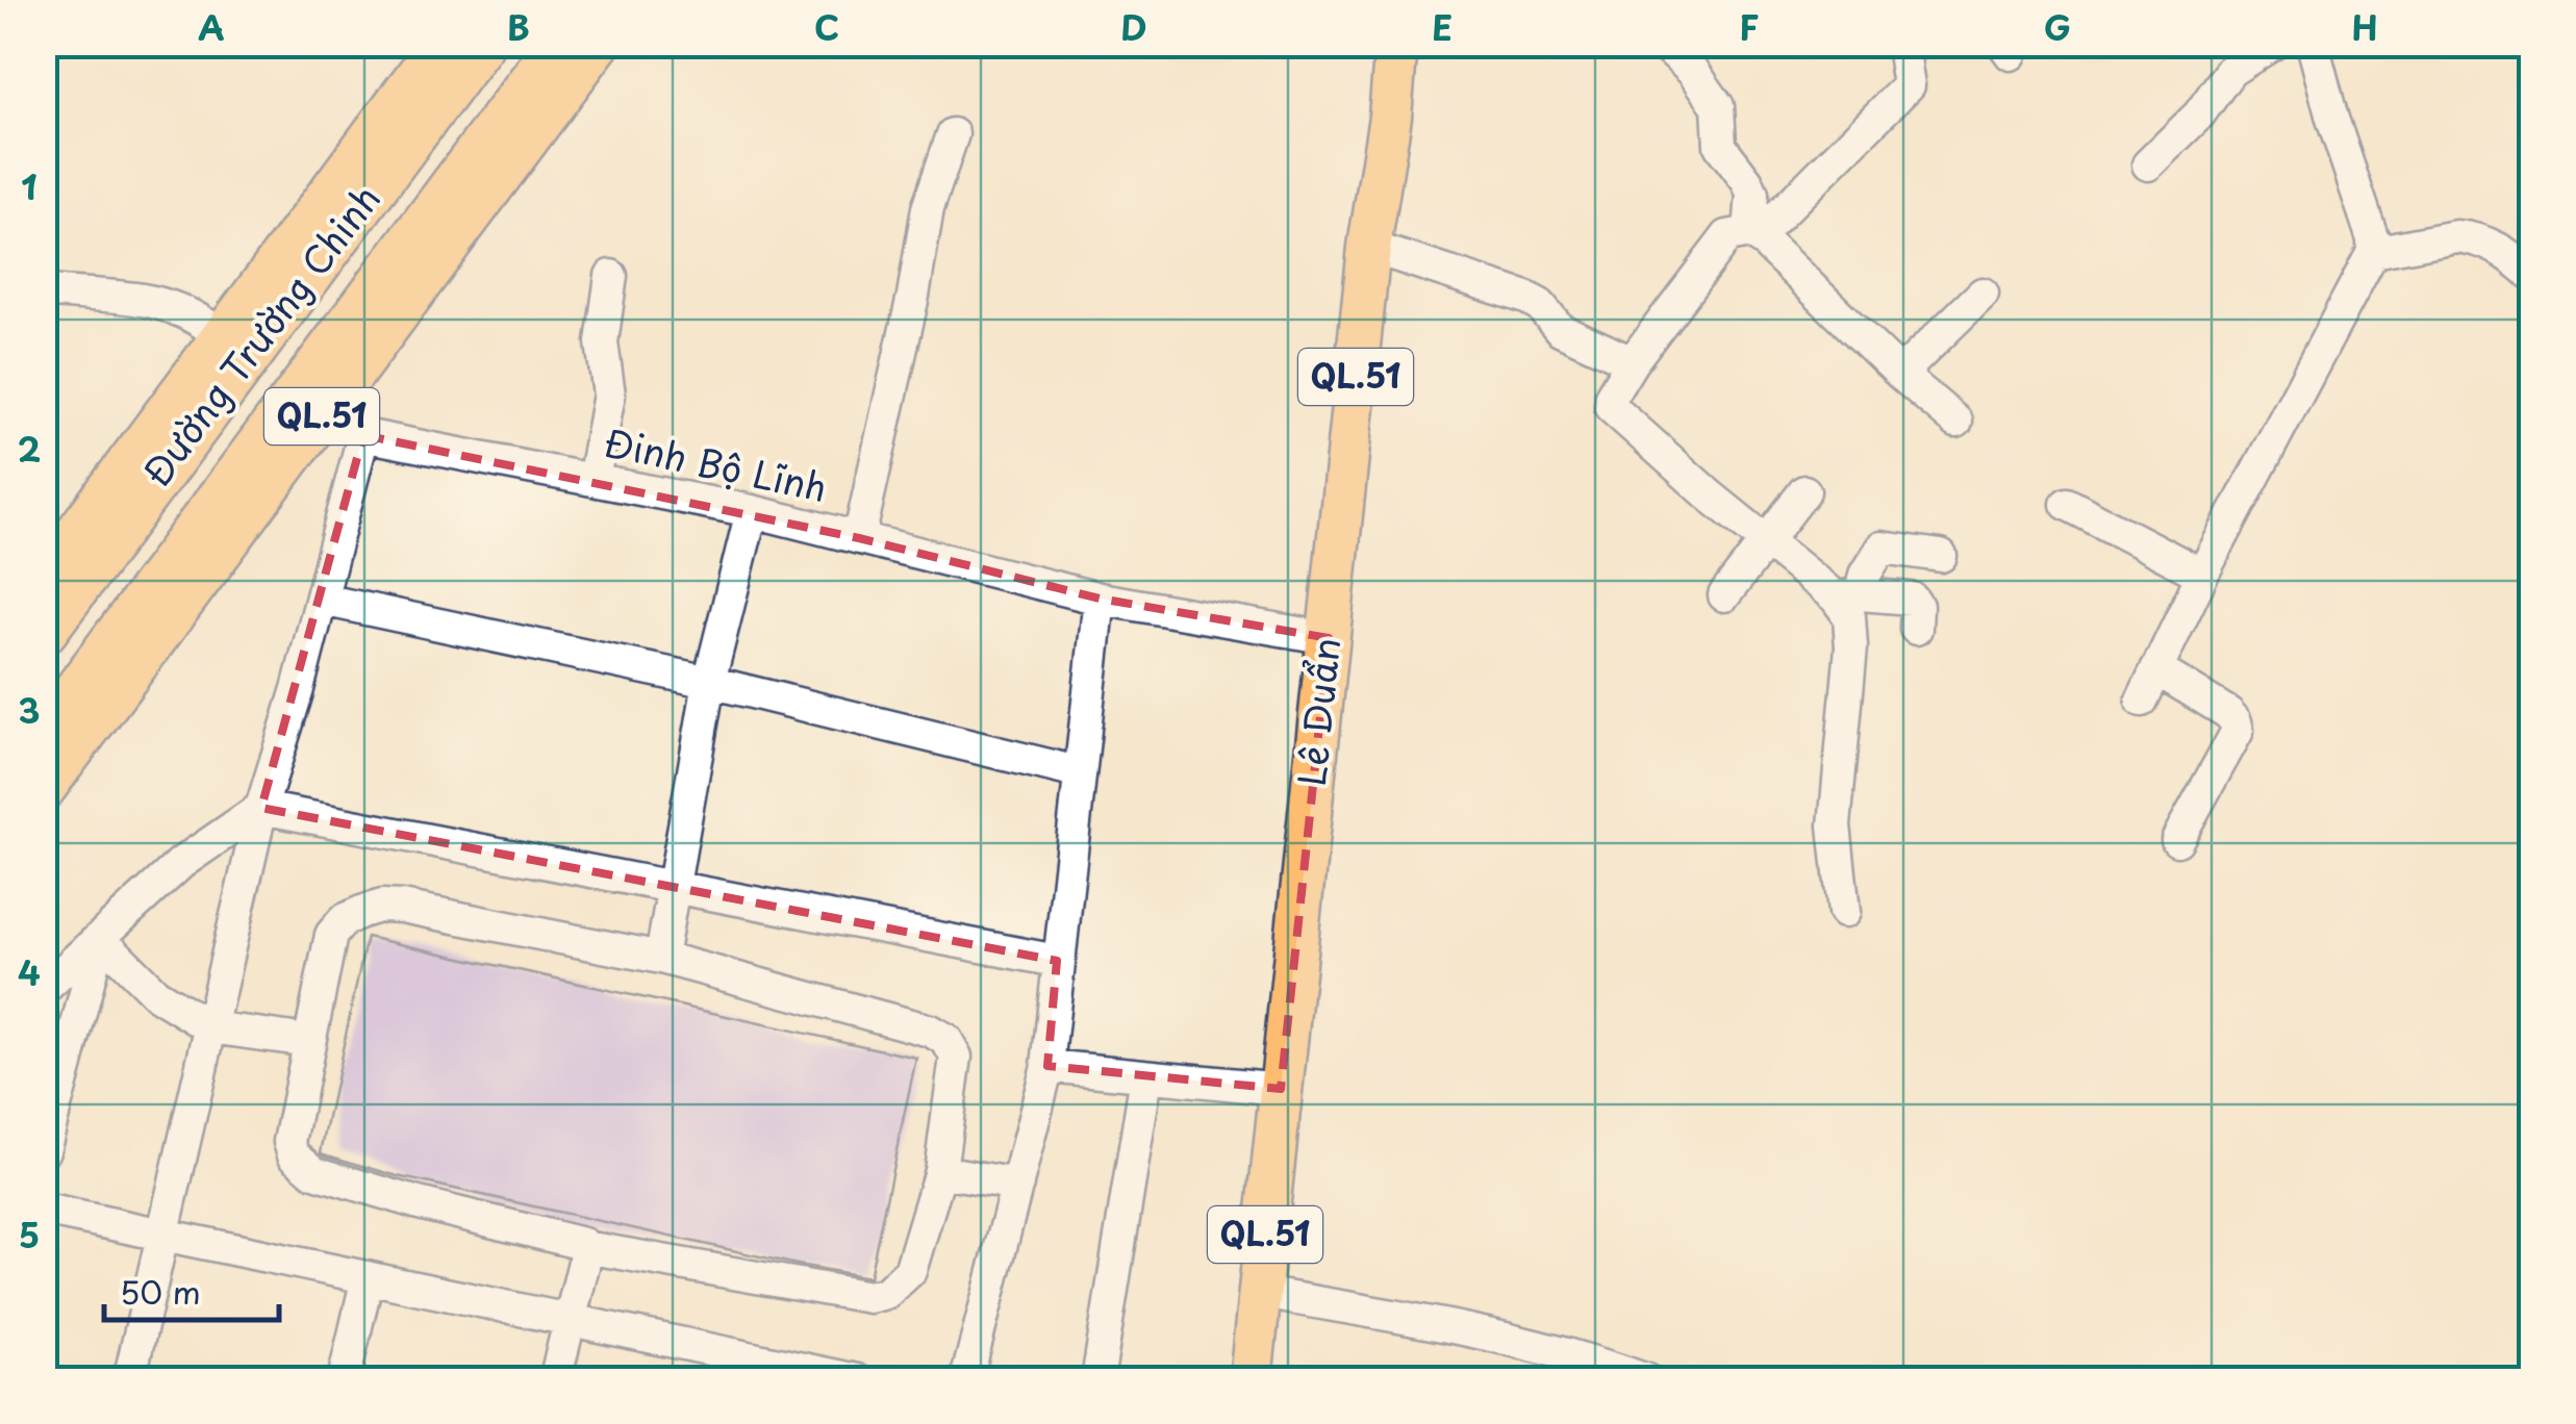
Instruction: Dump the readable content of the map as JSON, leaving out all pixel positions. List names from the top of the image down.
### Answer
{
  "streets": {
    "highway": ["Đường Trường Chinh", "QL.51"],
    "main road": ["Lê Duẩn"],
    "street": ["Đinh Bộ Lĩnh"]
  },
  "crossings": [
    ["Đường Trường Chinh", "Đinh Bộ Lĩnh"],
    ["Đinh Bộ Lĩnh", "Lê Duẩn"]
  ],
  "scale_bar": "50 m",
  "grid": {
    "columns": [
      "A",
      "B",
      "C",
      "D",
      "E",
      "F",
      "G",
      "H"
    ],
    "rows": [
      "1",
      "2",
      "3",
      "4",
      "5"
    ]
  }
}
